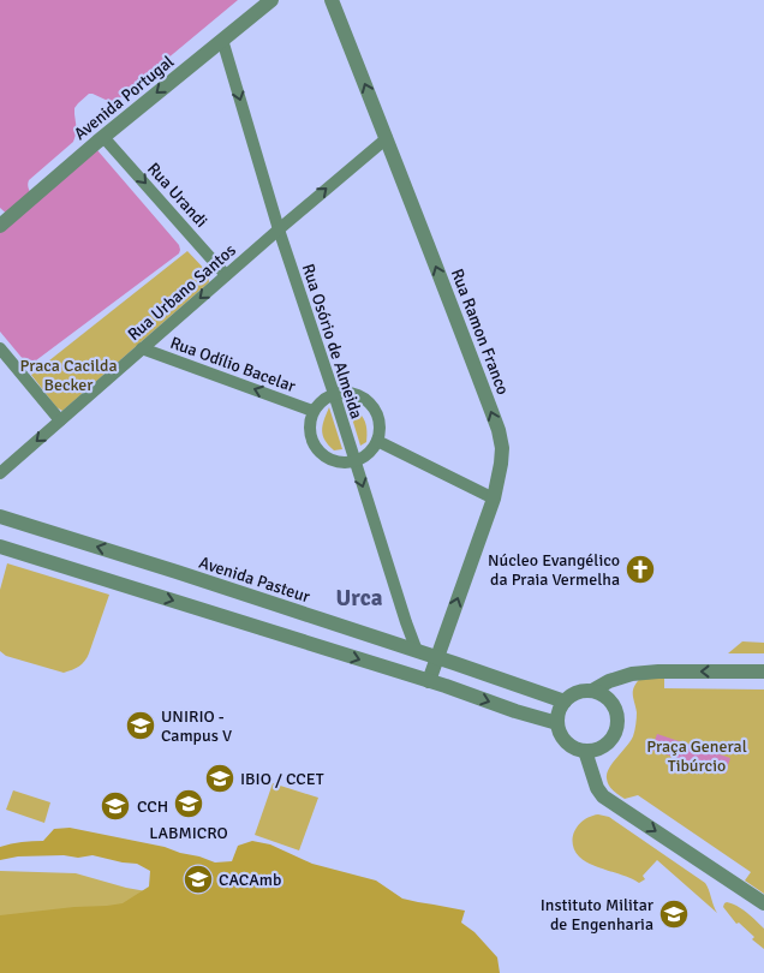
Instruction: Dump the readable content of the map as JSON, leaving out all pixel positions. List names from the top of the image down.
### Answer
{
  "streets": {
    "street": [
      "Avenida Portugal",
      "Rua Urandi",
      "Rua Urbano Santos",
      "Rua Ramon Franco",
      "Rua Osório de Almeida",
      "Rua Odílio Bacelar",
      "Avenida Pasteur"
    ]
  },
  "crossings": [
    ["Avenida Portugal", "Rua Urandi"],
    ["Avenida Portugal", "Rua Osório de Almeida"],
    ["Rua Urandi", "Rua Urbano Santos"],
    ["Rua Urbano Santos", "Rua Ramon Franco"],
    ["Rua Urbano Santos", "Rua Osório de Almeida"],
    ["Rua Urbano Santos", "Rua Odílio Bacelar"],
    ["Rua Ramon Franco", "Avenida Pasteur"],
    ["Rua Osório de Almeida", "Avenida Pasteur"]
  ],
  "one_way": [
    "Avenida Portugal",
    "Rua Urandi",
    "Rua Ramon Franco",
    "Rua Osório de Almeida",
    "Rua Odílio Bacelar"
  ],
  "districts": ["Urca"],
  "parks": ["Praca Cacilda Becker", "Praça General Tibúrcio"],
  "places": {
    "church": ["Núcleo Evangélico da Praia Vermelha"],
    "school or university": [
      "UNIRIO - Campus V",
      "IBIO / CCET",
      "LABMICRO",
      "CCH",
      "CACAmb",
      "Instituto Militar de Engenharia"
    ]
  }
}
